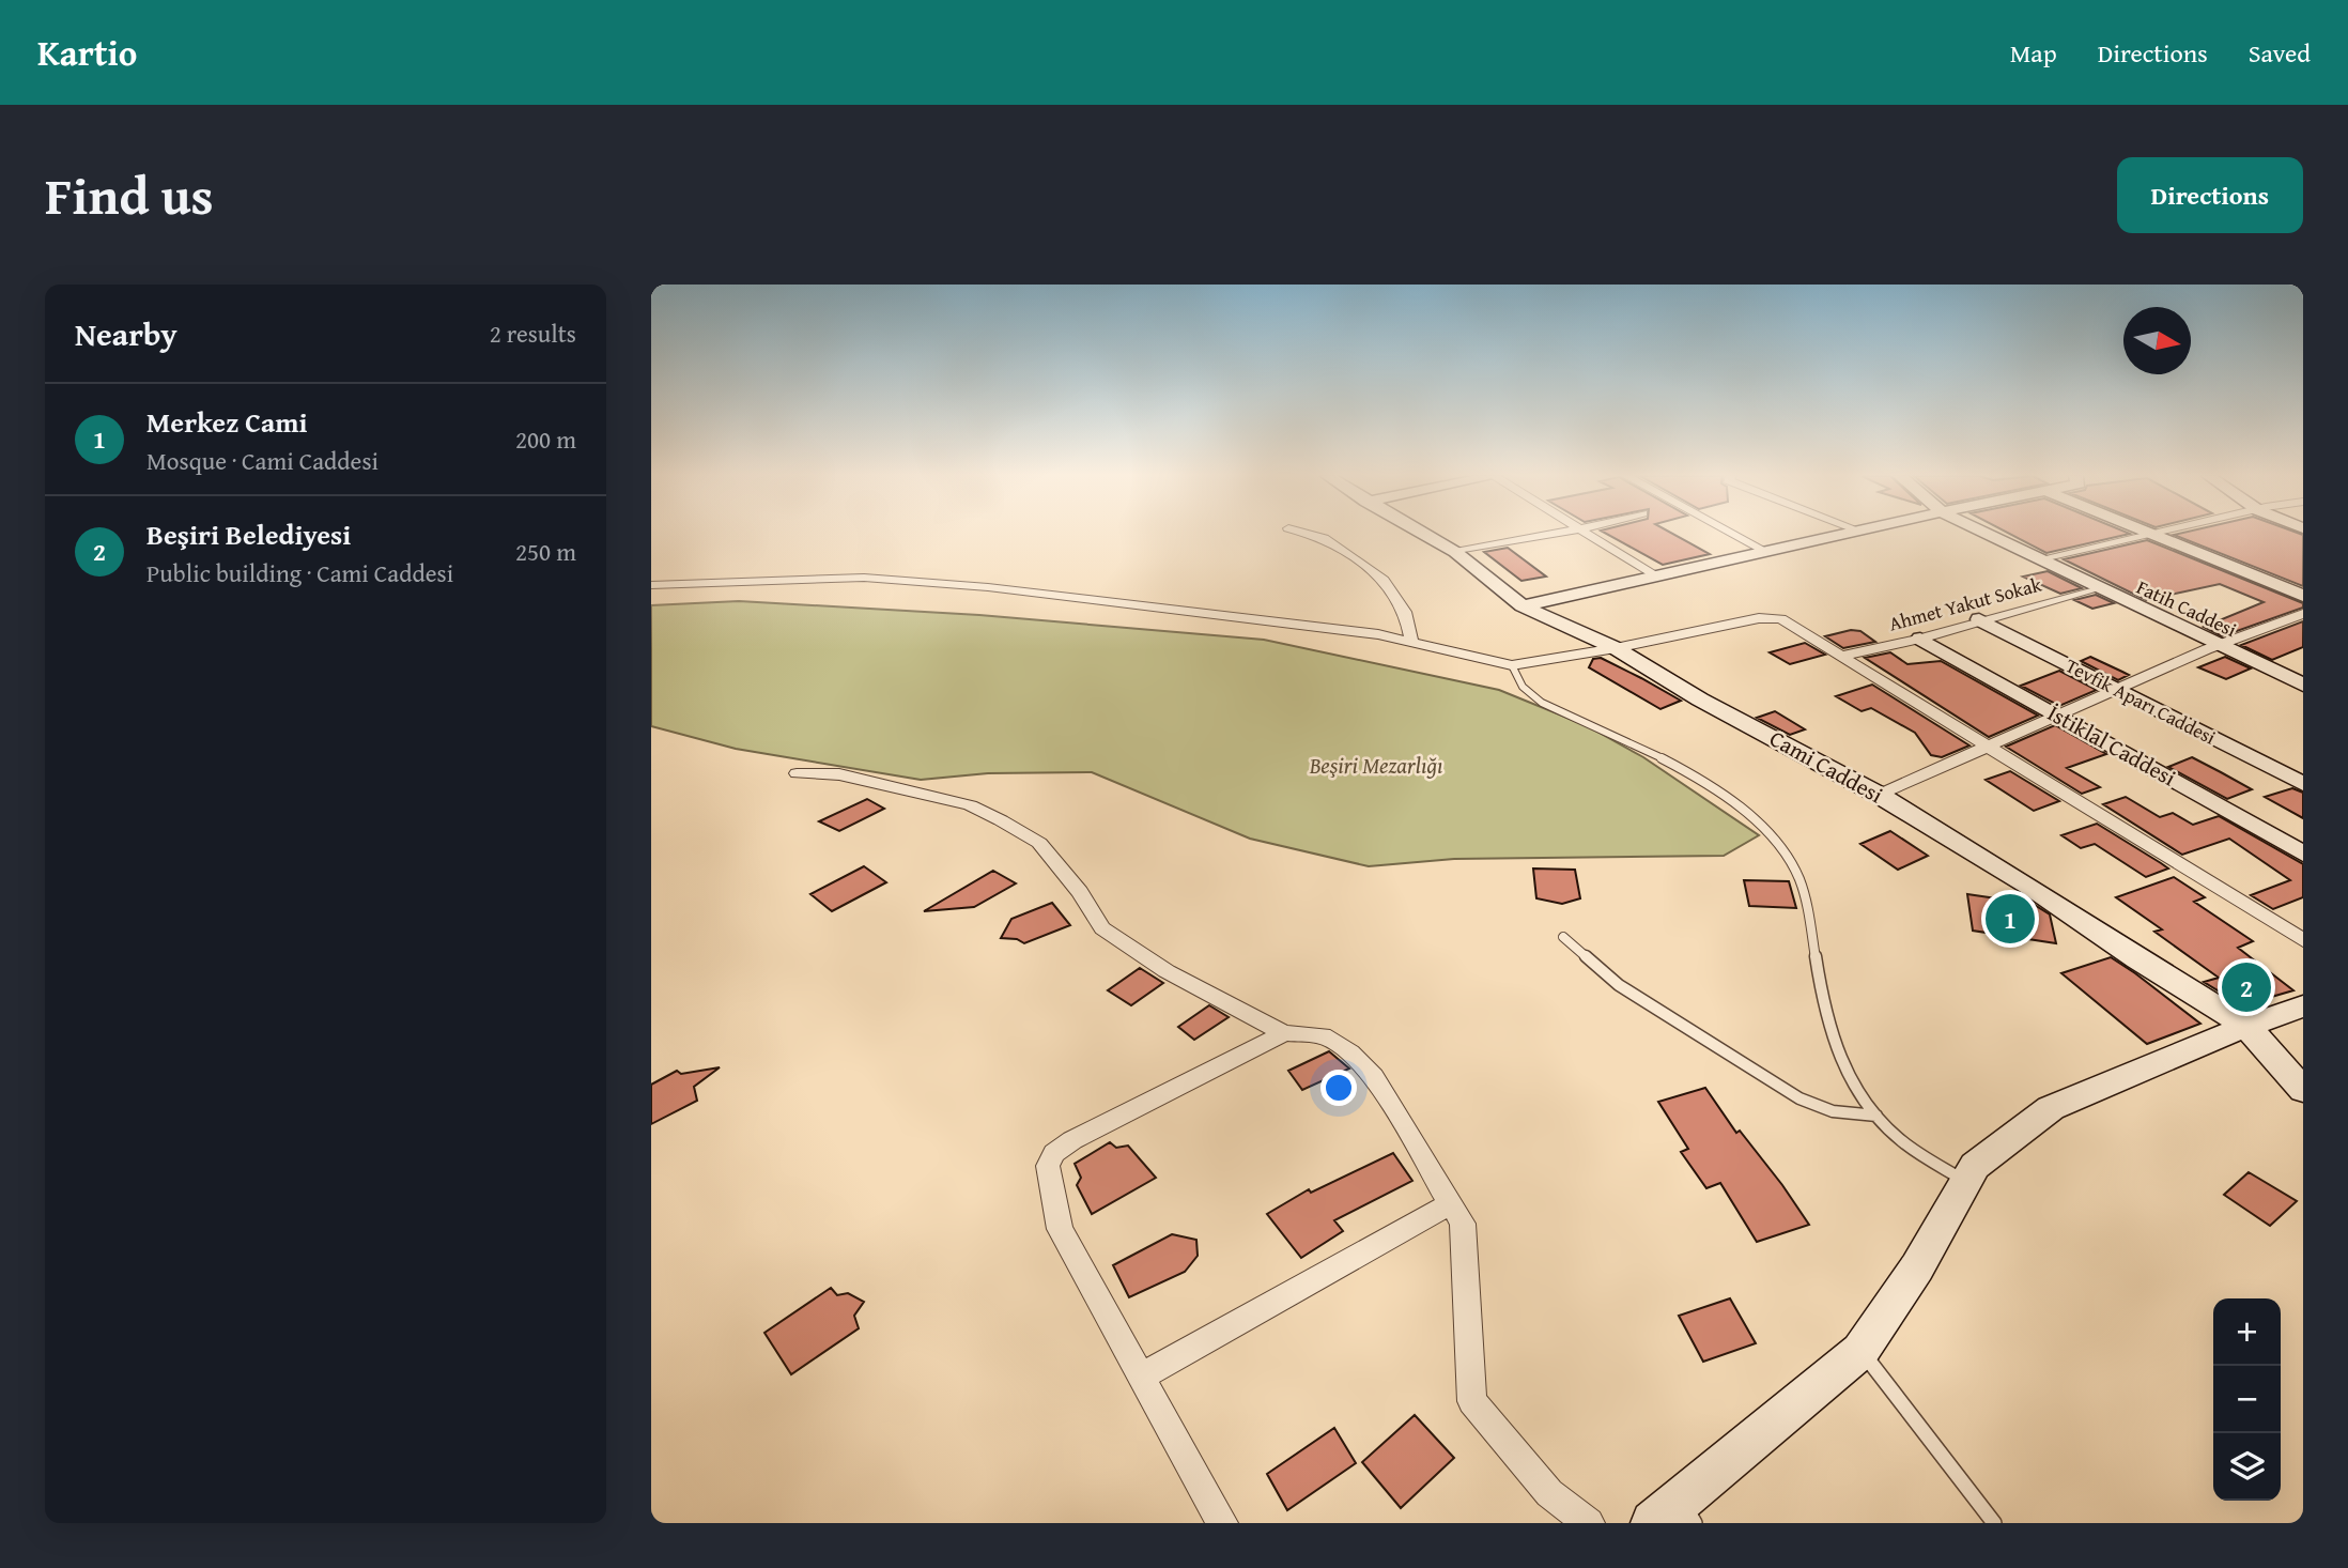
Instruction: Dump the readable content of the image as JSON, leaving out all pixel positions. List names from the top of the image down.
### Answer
{
  "streets": {
    "street": [
      "Ahmet Yakut Sokak",
      "Fatih Caddesi",
      "Tevfik Aparı Caddesi",
      "İstiklal Caddesi",
      "Cami Caddesi"
    ]
  },
  "crossings": [
    ["Ahmet Yakut Sokak", "Fatih Caddesi"],
    ["Ahmet Yakut Sokak", "Tevfik Aparı Caddesi"],
    ["Ahmet Yakut Sokak", "İstiklal Caddesi"]
  ],
  "parks": ["Beşiri Mezarlığı"],
  "north": "right",
  "page": {
    "header": "Kartio",
    "nav": ["Map", "Directions", "Saved"],
    "title": "Find us",
    "buttons": "Directions",
    "heading": ["Nearby", "2 results"],
    "list": [
      {
        "mark": "1",
        "name": "Merkez Cami",
        "note": "Mosque · Cami Caddesi",
        "value": "200 m"
      },
      {
        "mark": "2",
        "name": "Beşiri Belediyesi",
        "note": "Public building · Cami Caddesi",
        "value": "250 m"
      }
    ],
    "pins": ["1", "2"],
    "map_buttons": ["+", "−"]
  }
}
